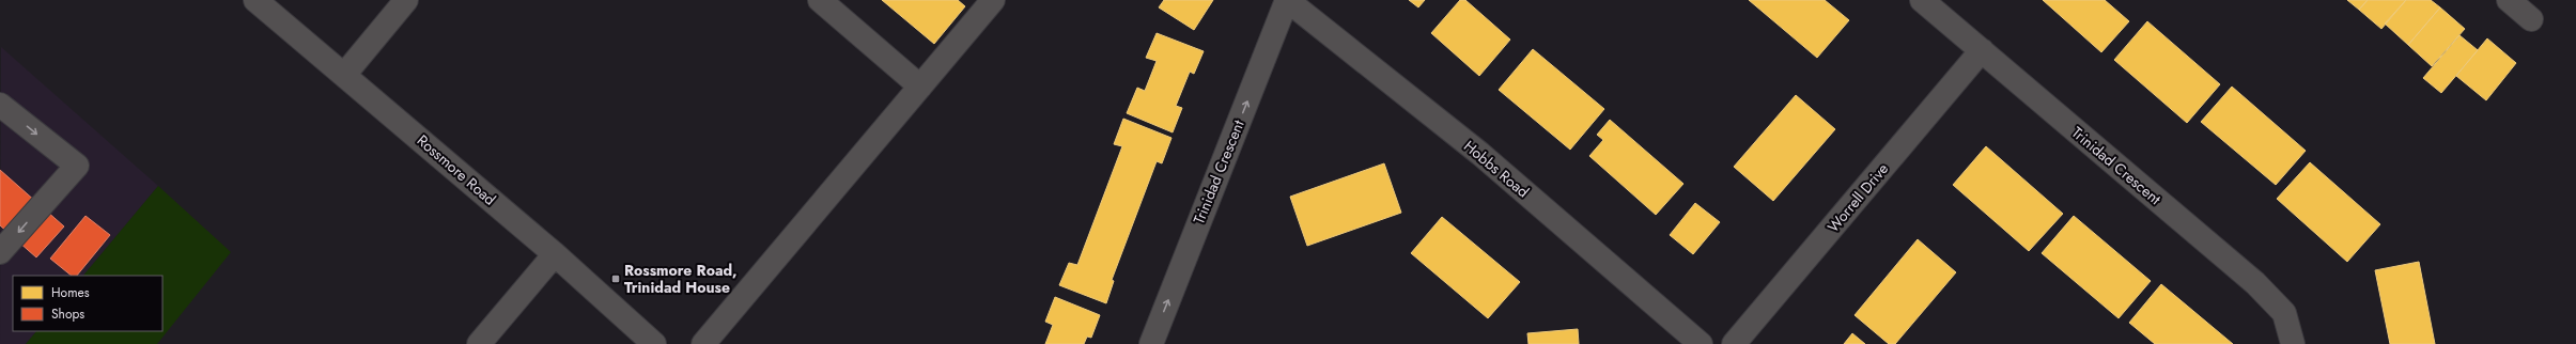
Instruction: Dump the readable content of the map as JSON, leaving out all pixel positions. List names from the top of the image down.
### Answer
{
  "streets": {
    "street": [
      "Trinidad Crescent",
      "Hobbs Road",
      "Rossmore Road",
      "Worrell Drive"
    ]
  },
  "crossings": [
    ["Trinidad Crescent", "Hobbs Road"],
    ["Trinidad Crescent", "Worrell Drive"]
  ],
  "one_way": ["Trinidad Crescent"],
  "places": {
    "transit": ["Rossmore Road, Trinidad House"]
  },
  "legend": ["Homes", "Shops"]
}
